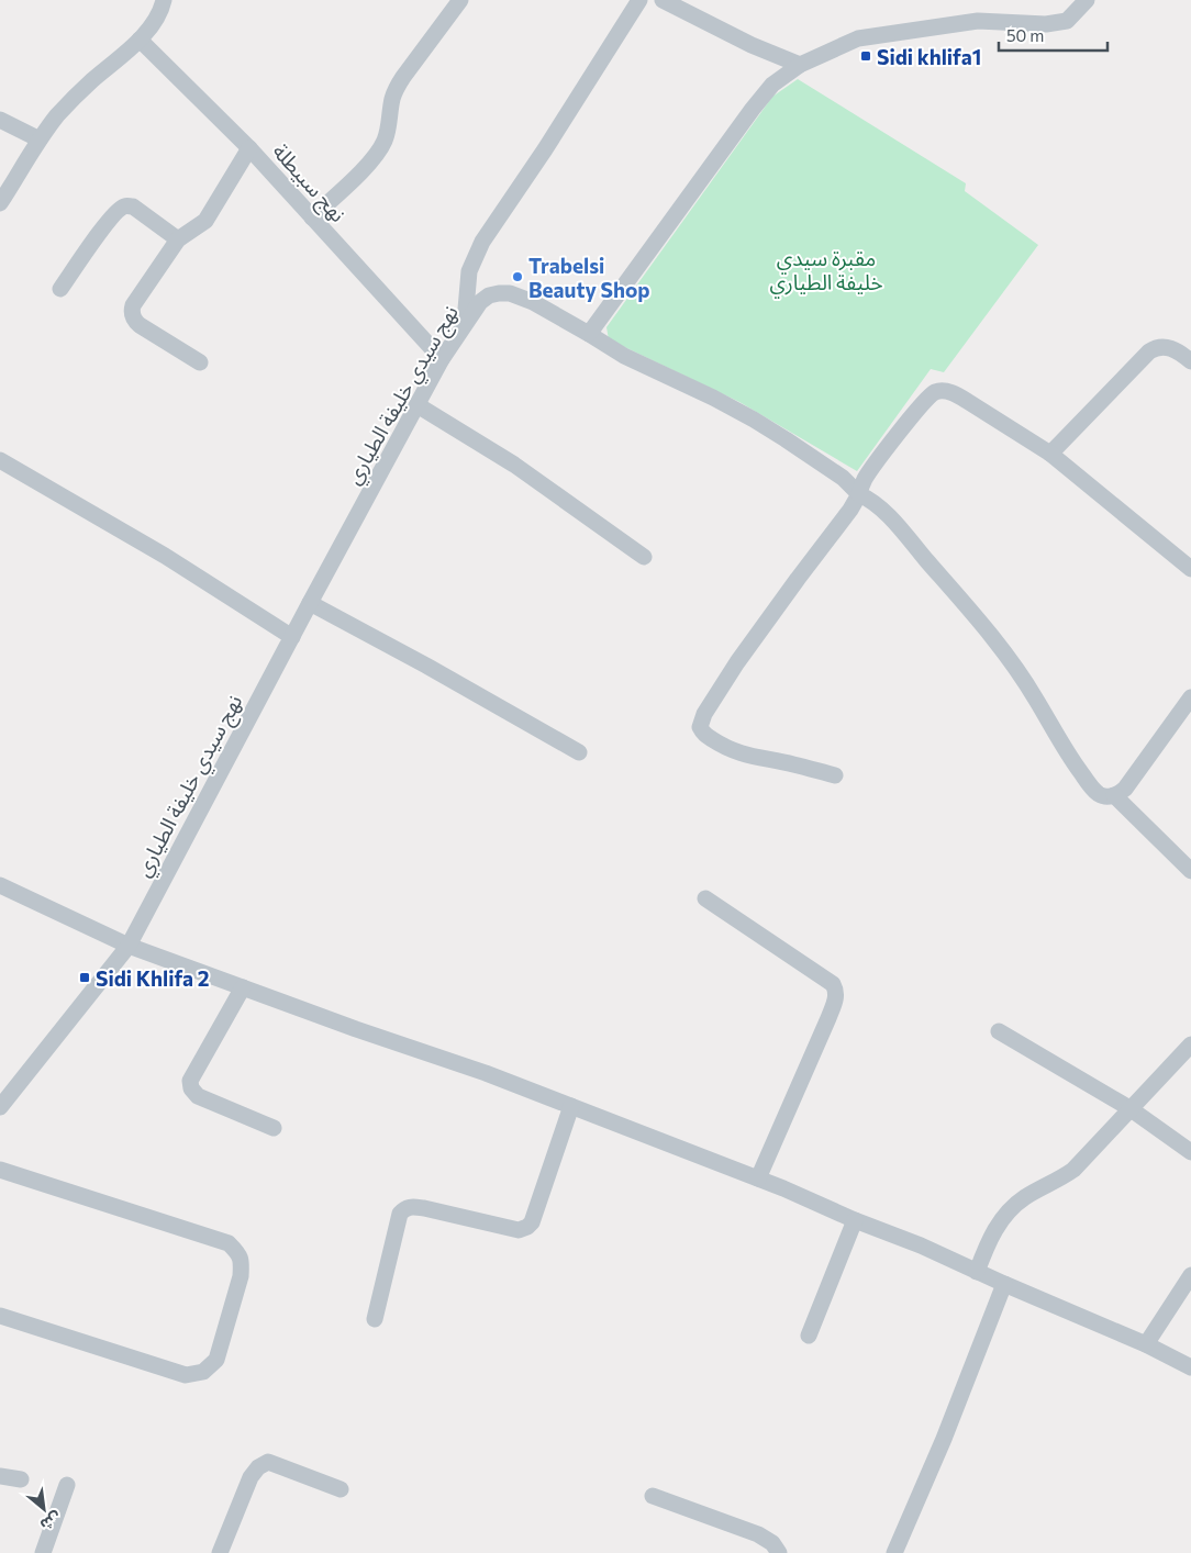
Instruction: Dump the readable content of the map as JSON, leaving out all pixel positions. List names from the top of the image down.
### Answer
{
  "streets": {
    "street": ["نهج سبيطلة", "نهج سيدي خليفة الطياري"]
  },
  "crossings": [
    ["نهج سبيطلة", "نهج سيدي خليفة الطياري"]
  ],
  "parks": ["مقبرة سيدي خليفة الطياري"],
  "places": {
    "transit": ["Sidi khlifa1", "Sidi Khlifa 2"],
    "other": ["Trabelsi Beauty Shop"]
  },
  "scale_bar": "50 m",
  "north": "bottom right"
}
